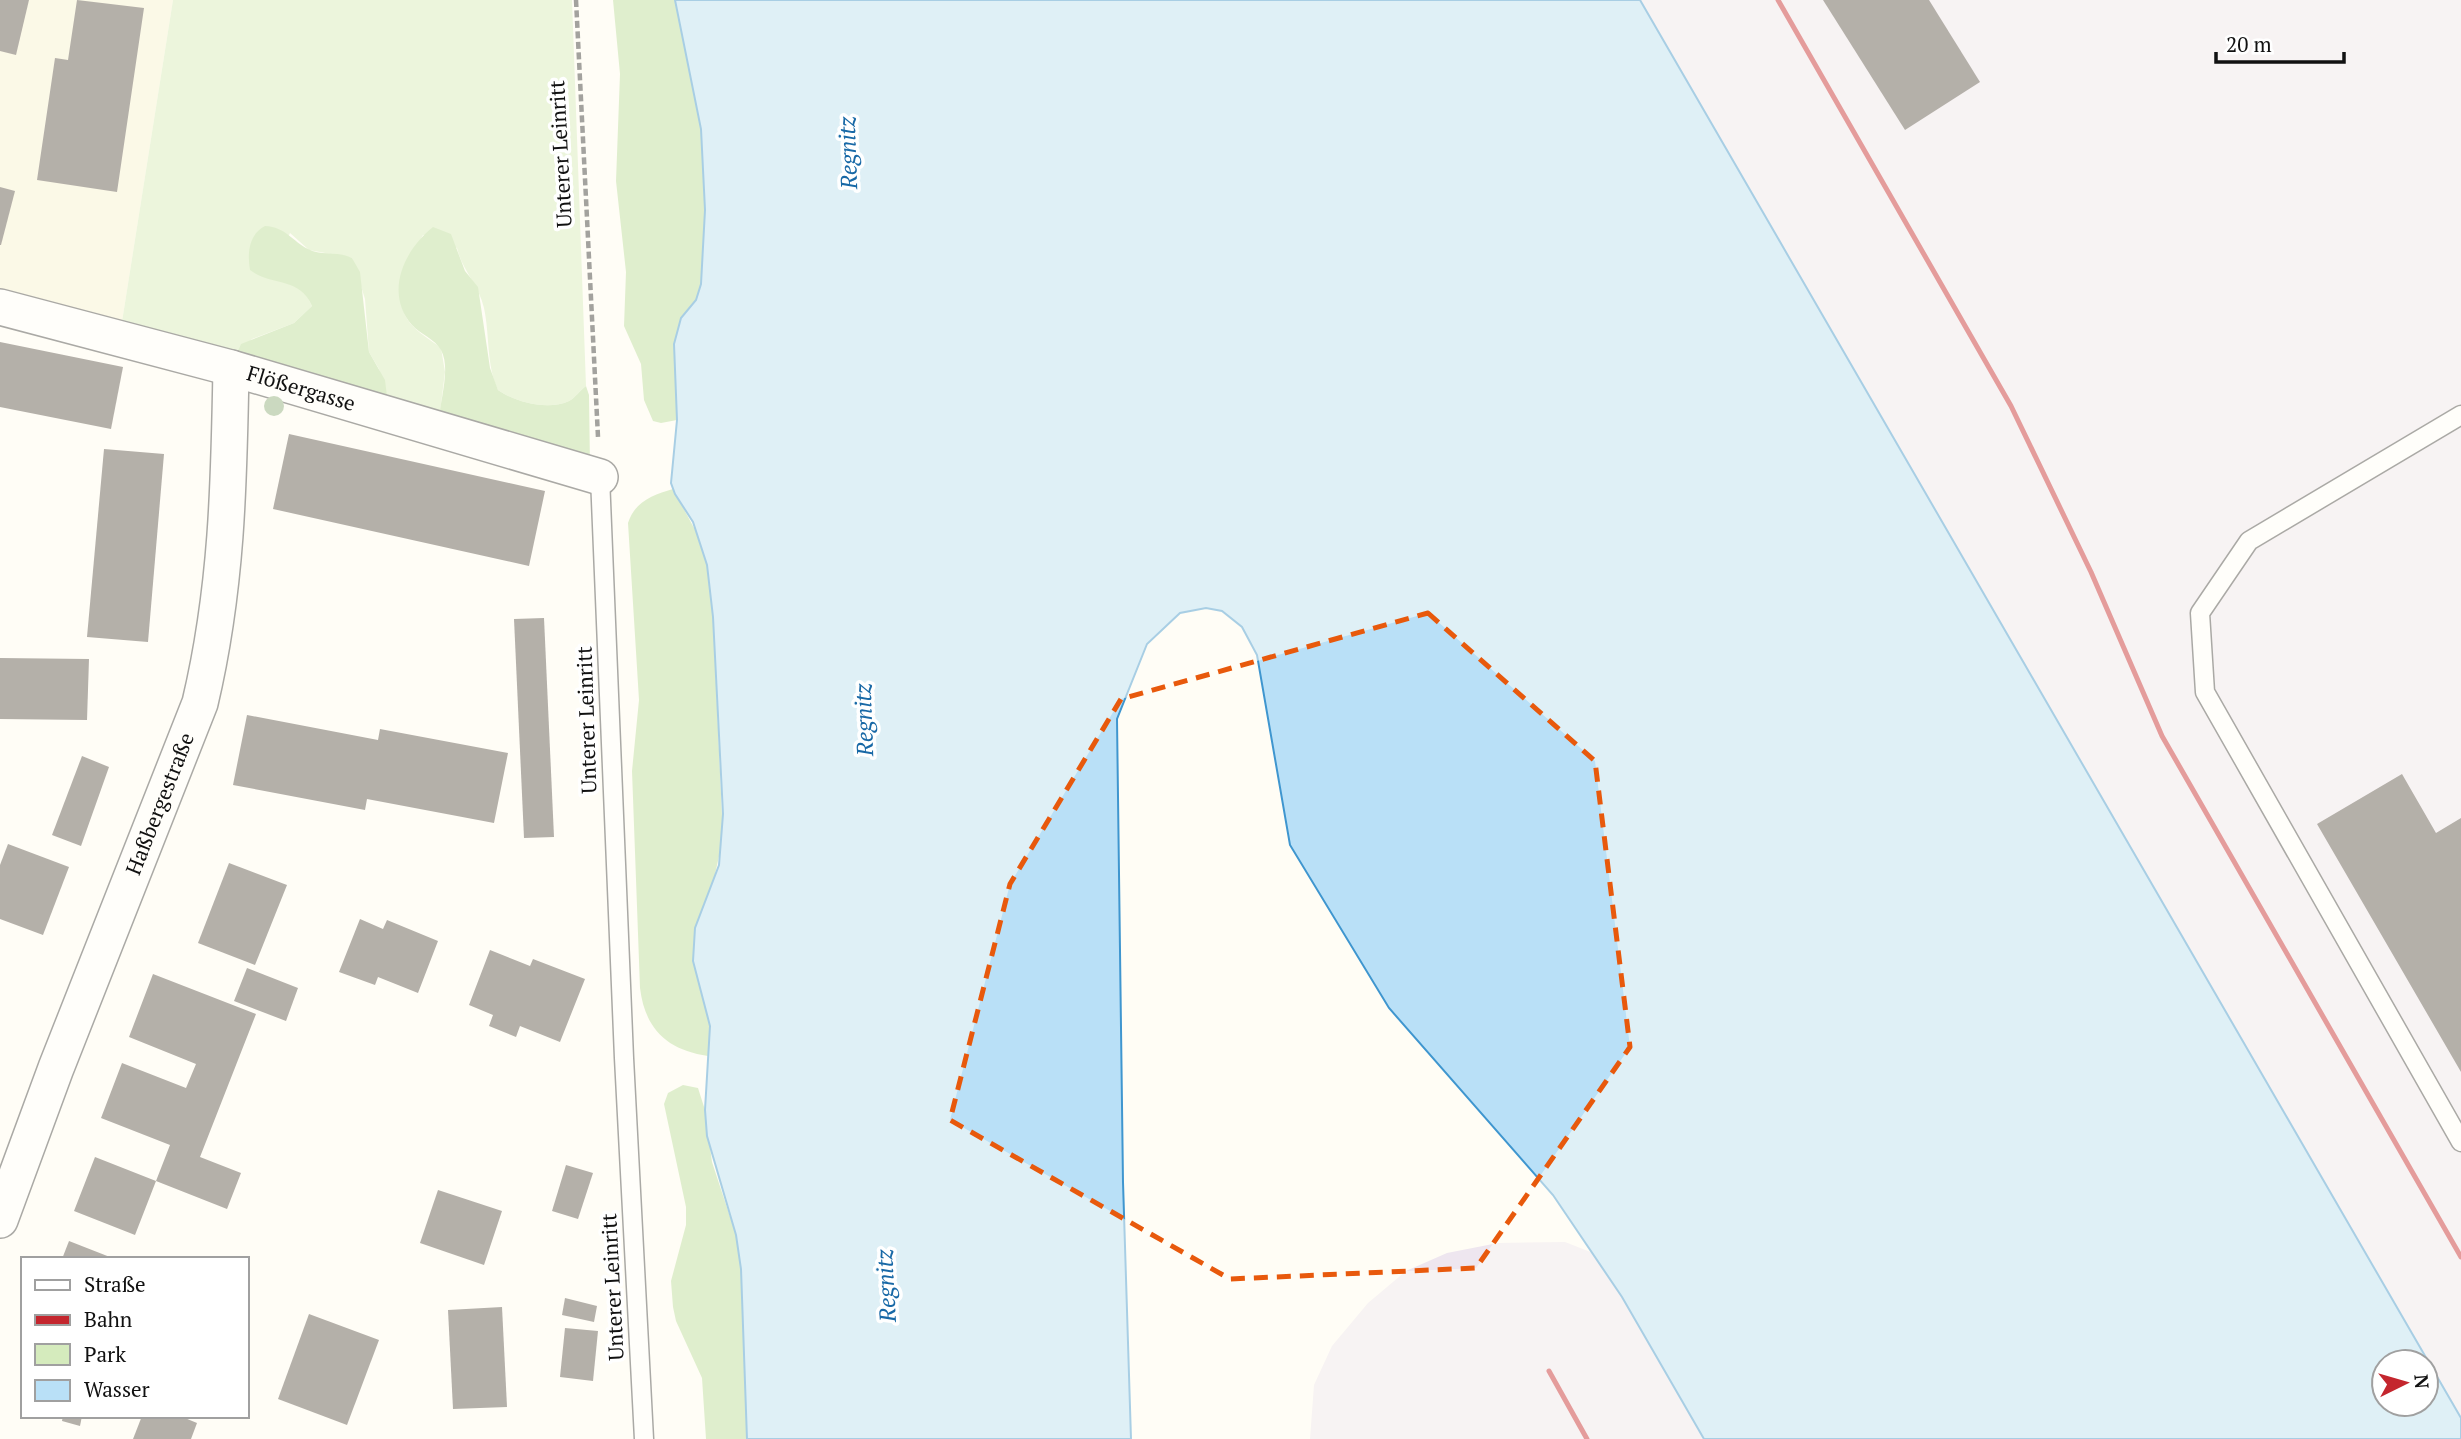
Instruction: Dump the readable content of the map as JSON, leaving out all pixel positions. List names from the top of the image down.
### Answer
{
  "streets": {
    "street": ["Flößergasse", "Haßbergestraße"],
    "lane": ["Unterer Leinritt"]
  },
  "crossings": [
    ["Unterer Leinritt", "Flößergasse"],
    ["Flößergasse", "Haßbergestraße"]
  ],
  "water": ["Regnitz"],
  "legend": [
    "Straße",
    "Bahn",
    "Park",
    "Wasser"
  ],
  "scale_bar": "20 m",
  "north": "right"
}
